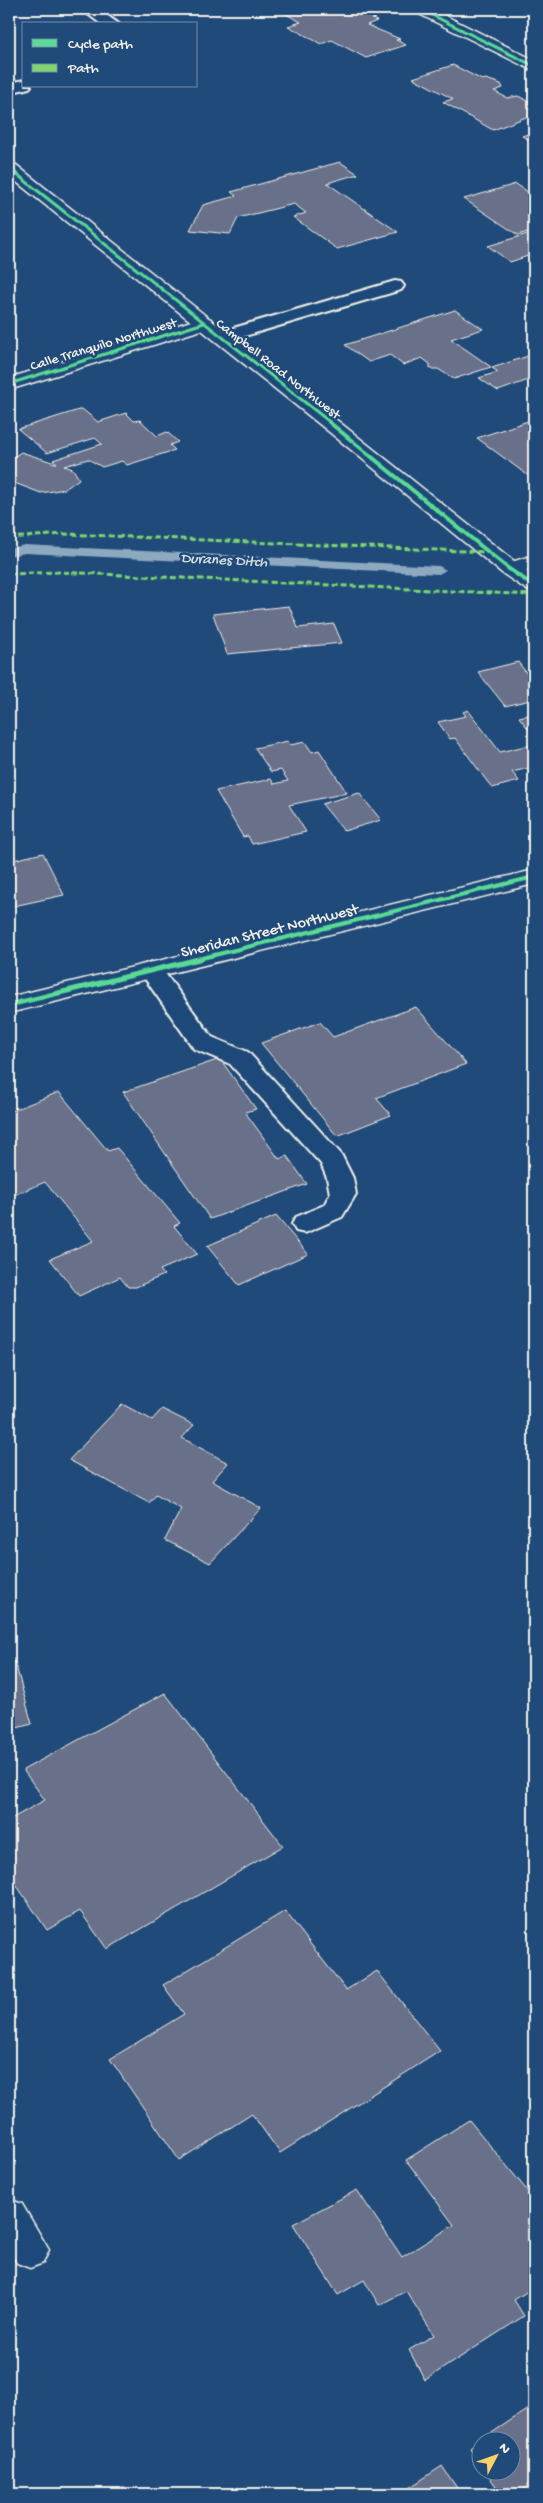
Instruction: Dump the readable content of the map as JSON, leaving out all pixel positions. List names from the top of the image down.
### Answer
{
  "streets": {
    "street": ["Calle Tranquilo Northwest", "Campbell Road Northwest", "Sheridan Street Northwest"]
  },
  "crossings": [
    ["Calle Tranquilo Northwest", "Campbell Road Northwest"]
  ],
  "water": ["Duranes Ditch"],
  "legend": ["Cycle path", "Path"],
  "north": "top right"
}
